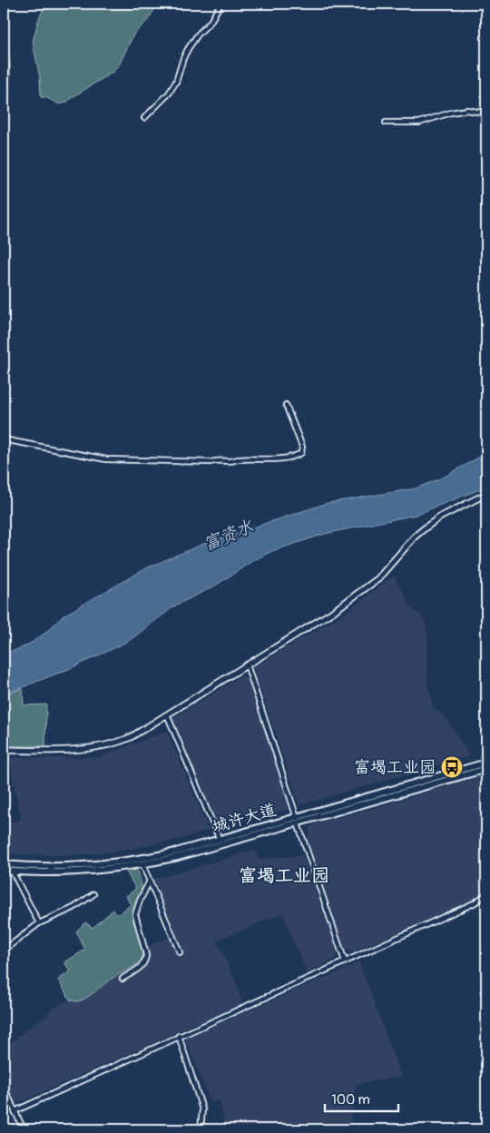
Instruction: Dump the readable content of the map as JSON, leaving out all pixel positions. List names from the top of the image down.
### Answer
{
  "streets": {
    "main road": ["城许大道"]
  },
  "districts": ["富堨工业园"],
  "water": ["富资水"],
  "places": {
    "bus stop": ["富堨工业园"]
  },
  "scale_bar": "100 m"
}
